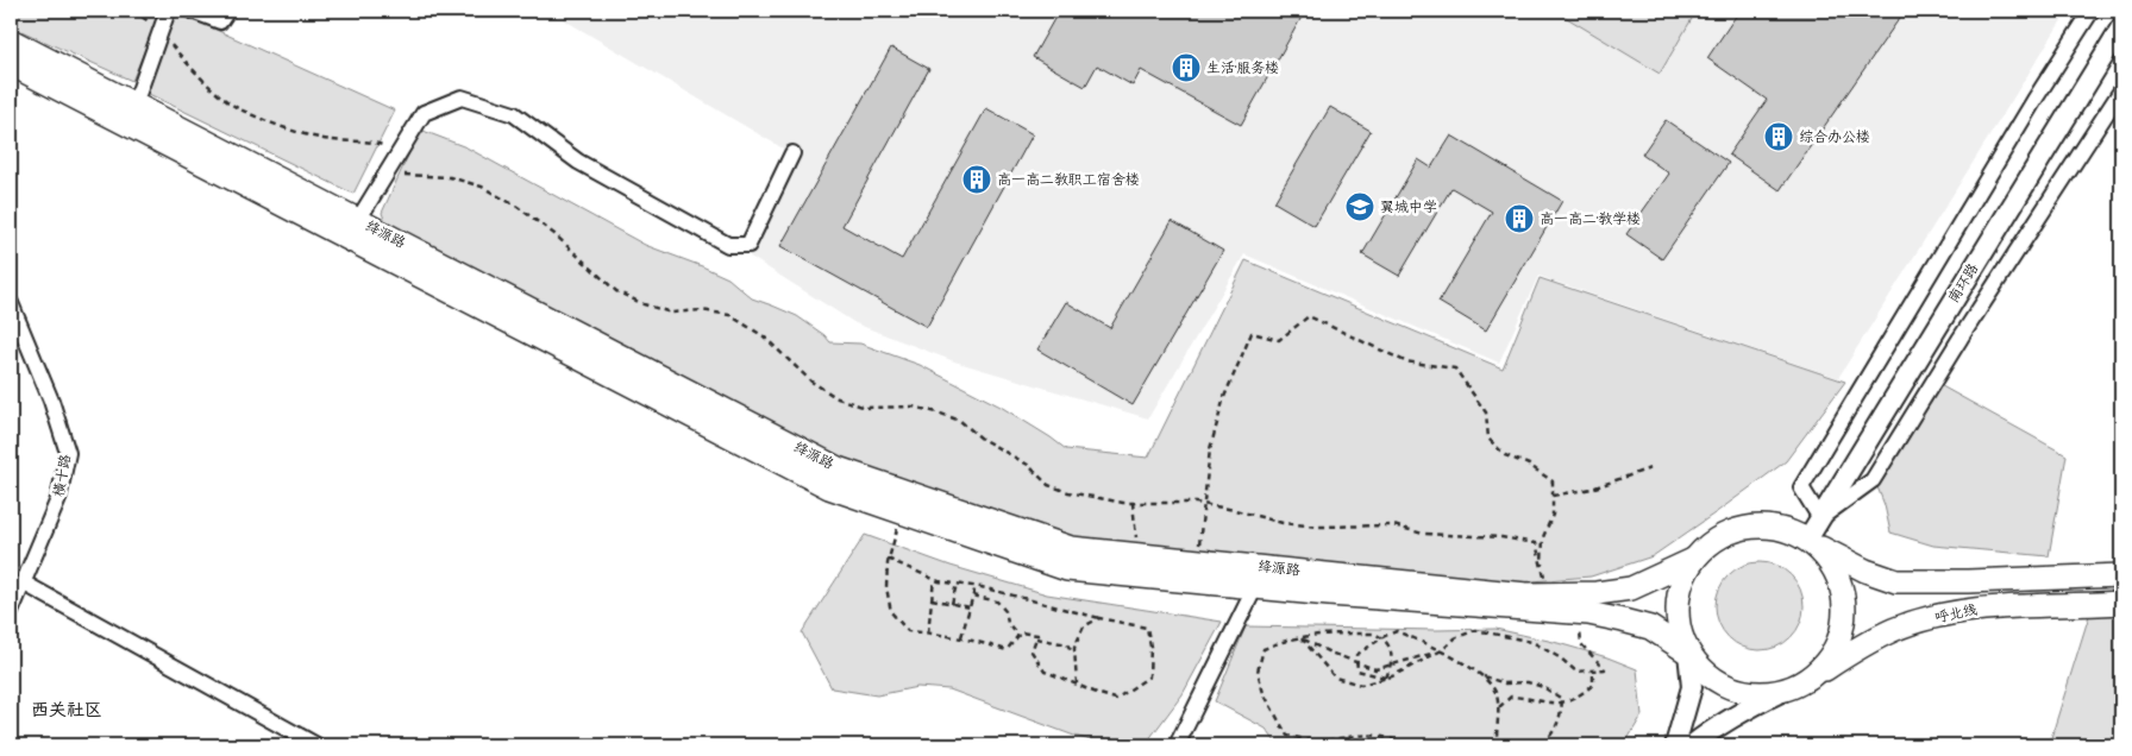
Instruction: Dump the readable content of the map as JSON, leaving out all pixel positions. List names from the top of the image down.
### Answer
{
  "streets": {
    "highway": ["绛源路", "呼北线"],
    "main road": ["南环路"],
    "street": ["横十路"]
  },
  "crossings": [
    ["绛源路", "南环路"],
    ["绛源路", "呼北线"],
    ["南环路", "呼北线"]
  ],
  "districts": ["西关社区"],
  "places": {
    "building": [
      "生活·服务楼",
      "综合办公楼",
      "高一高二教职工宿舍楼",
      "高一高二·教学楼"
    ],
    "school or university": ["翼城中学"]
  }
}
